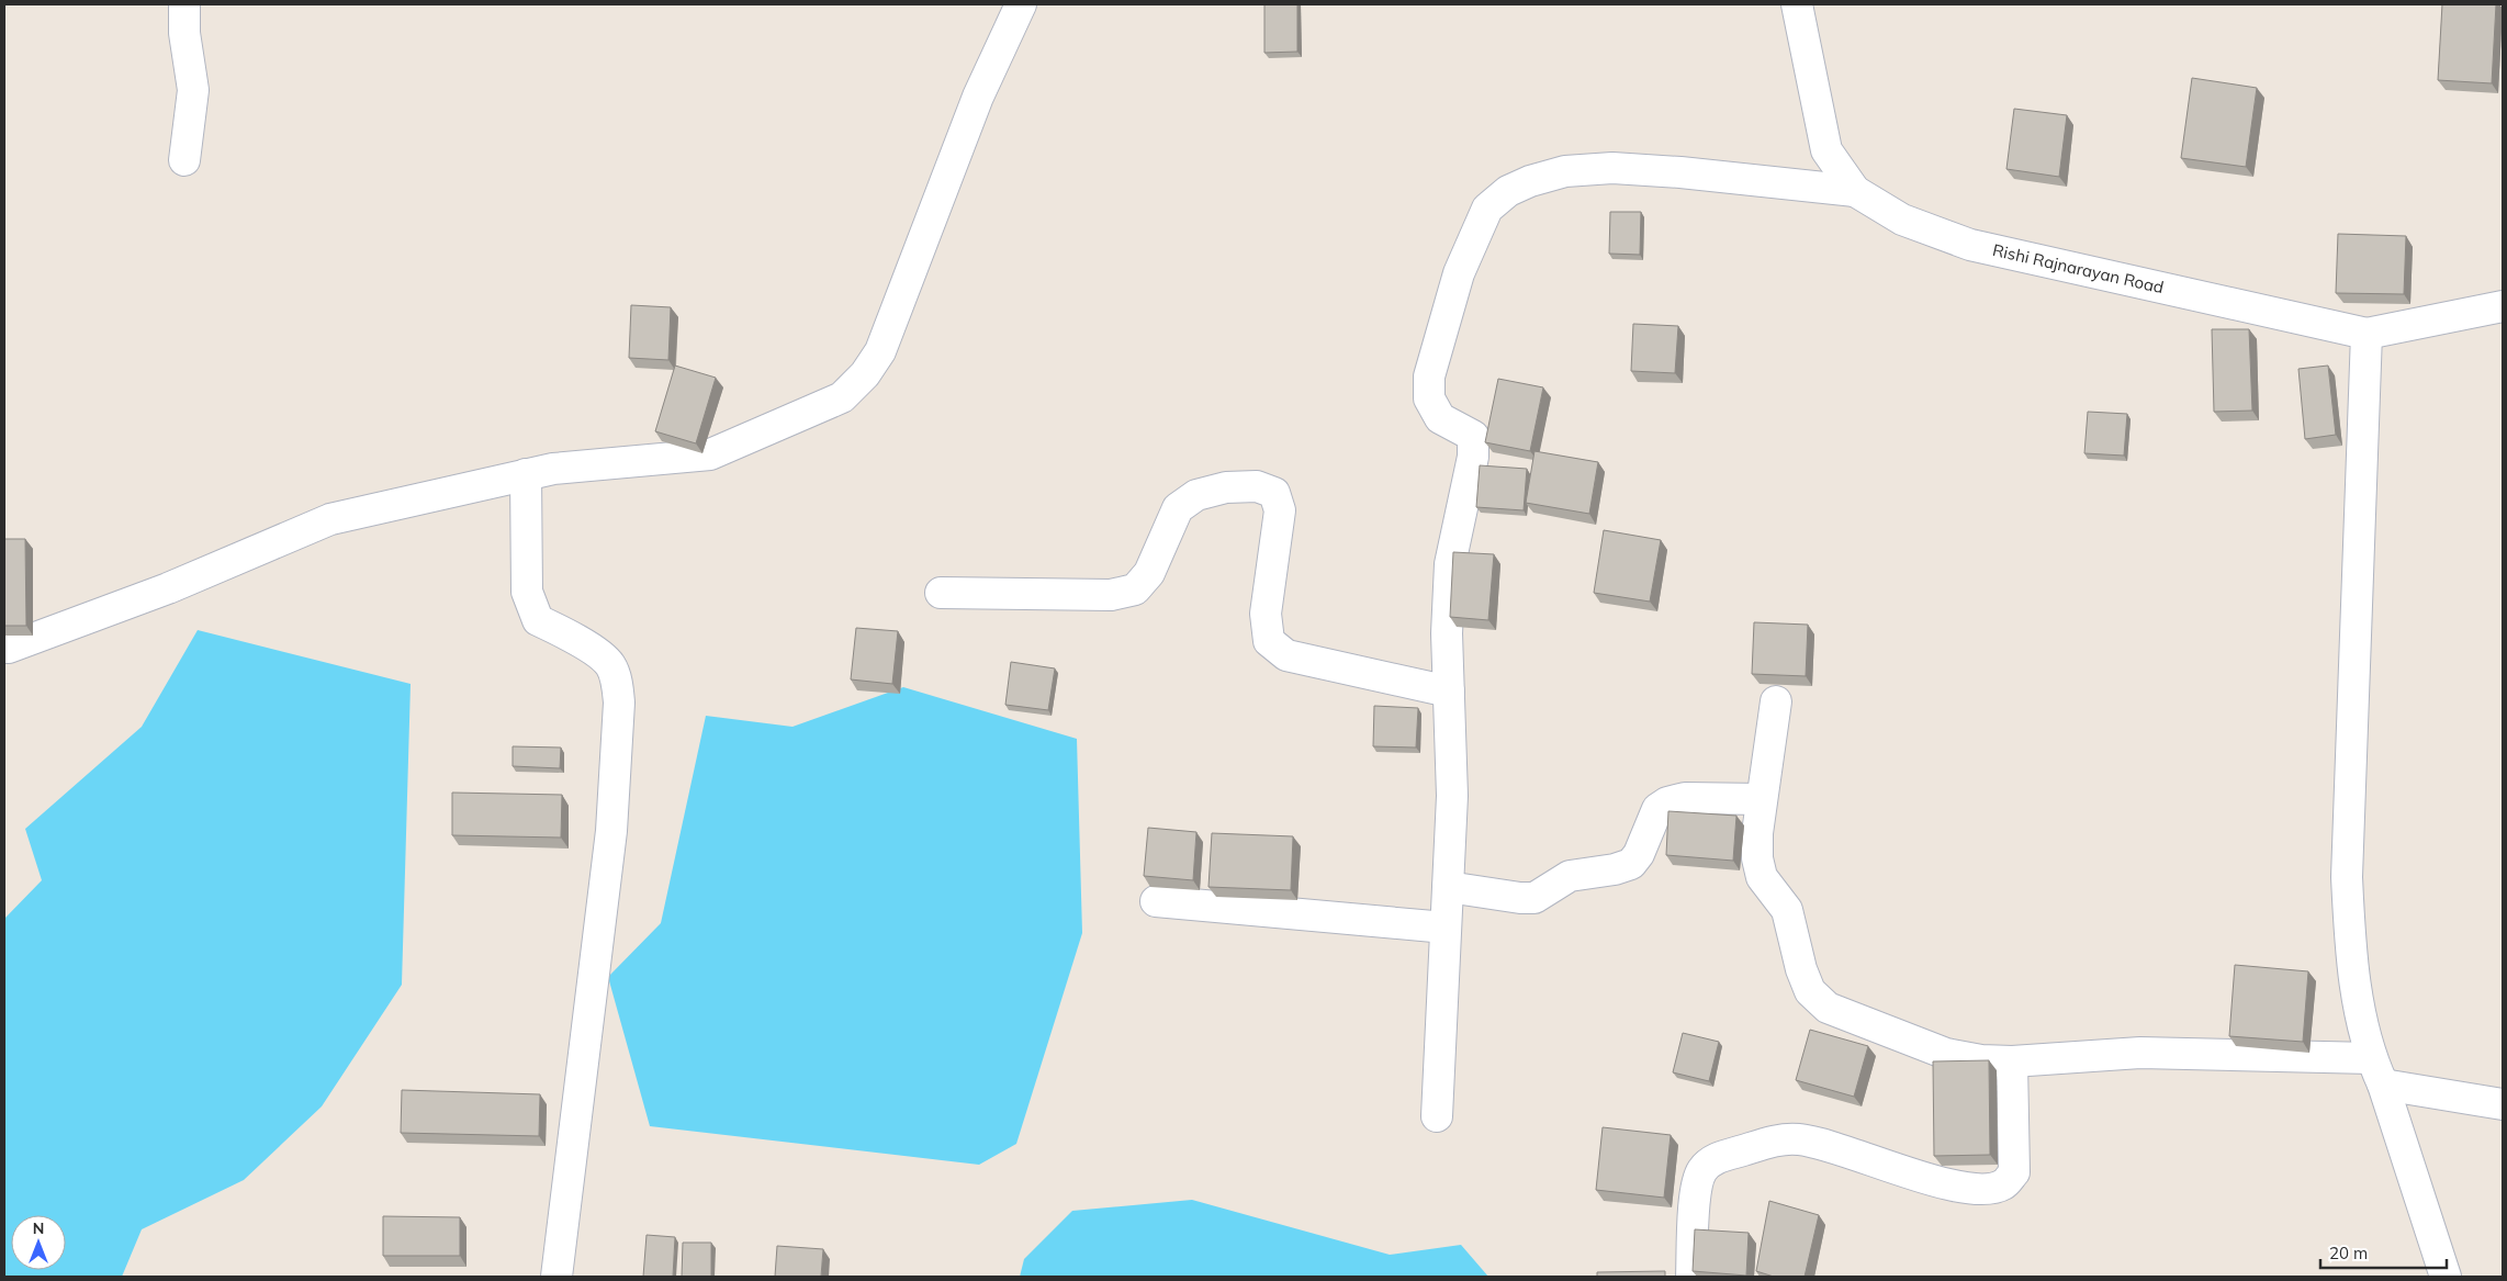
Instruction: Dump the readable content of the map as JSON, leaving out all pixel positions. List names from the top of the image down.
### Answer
{
  "streets": {
    "street": ["Rishi Rajnarayan Road"]
  },
  "scale_bar": "20 m",
  "north": "top"
}
